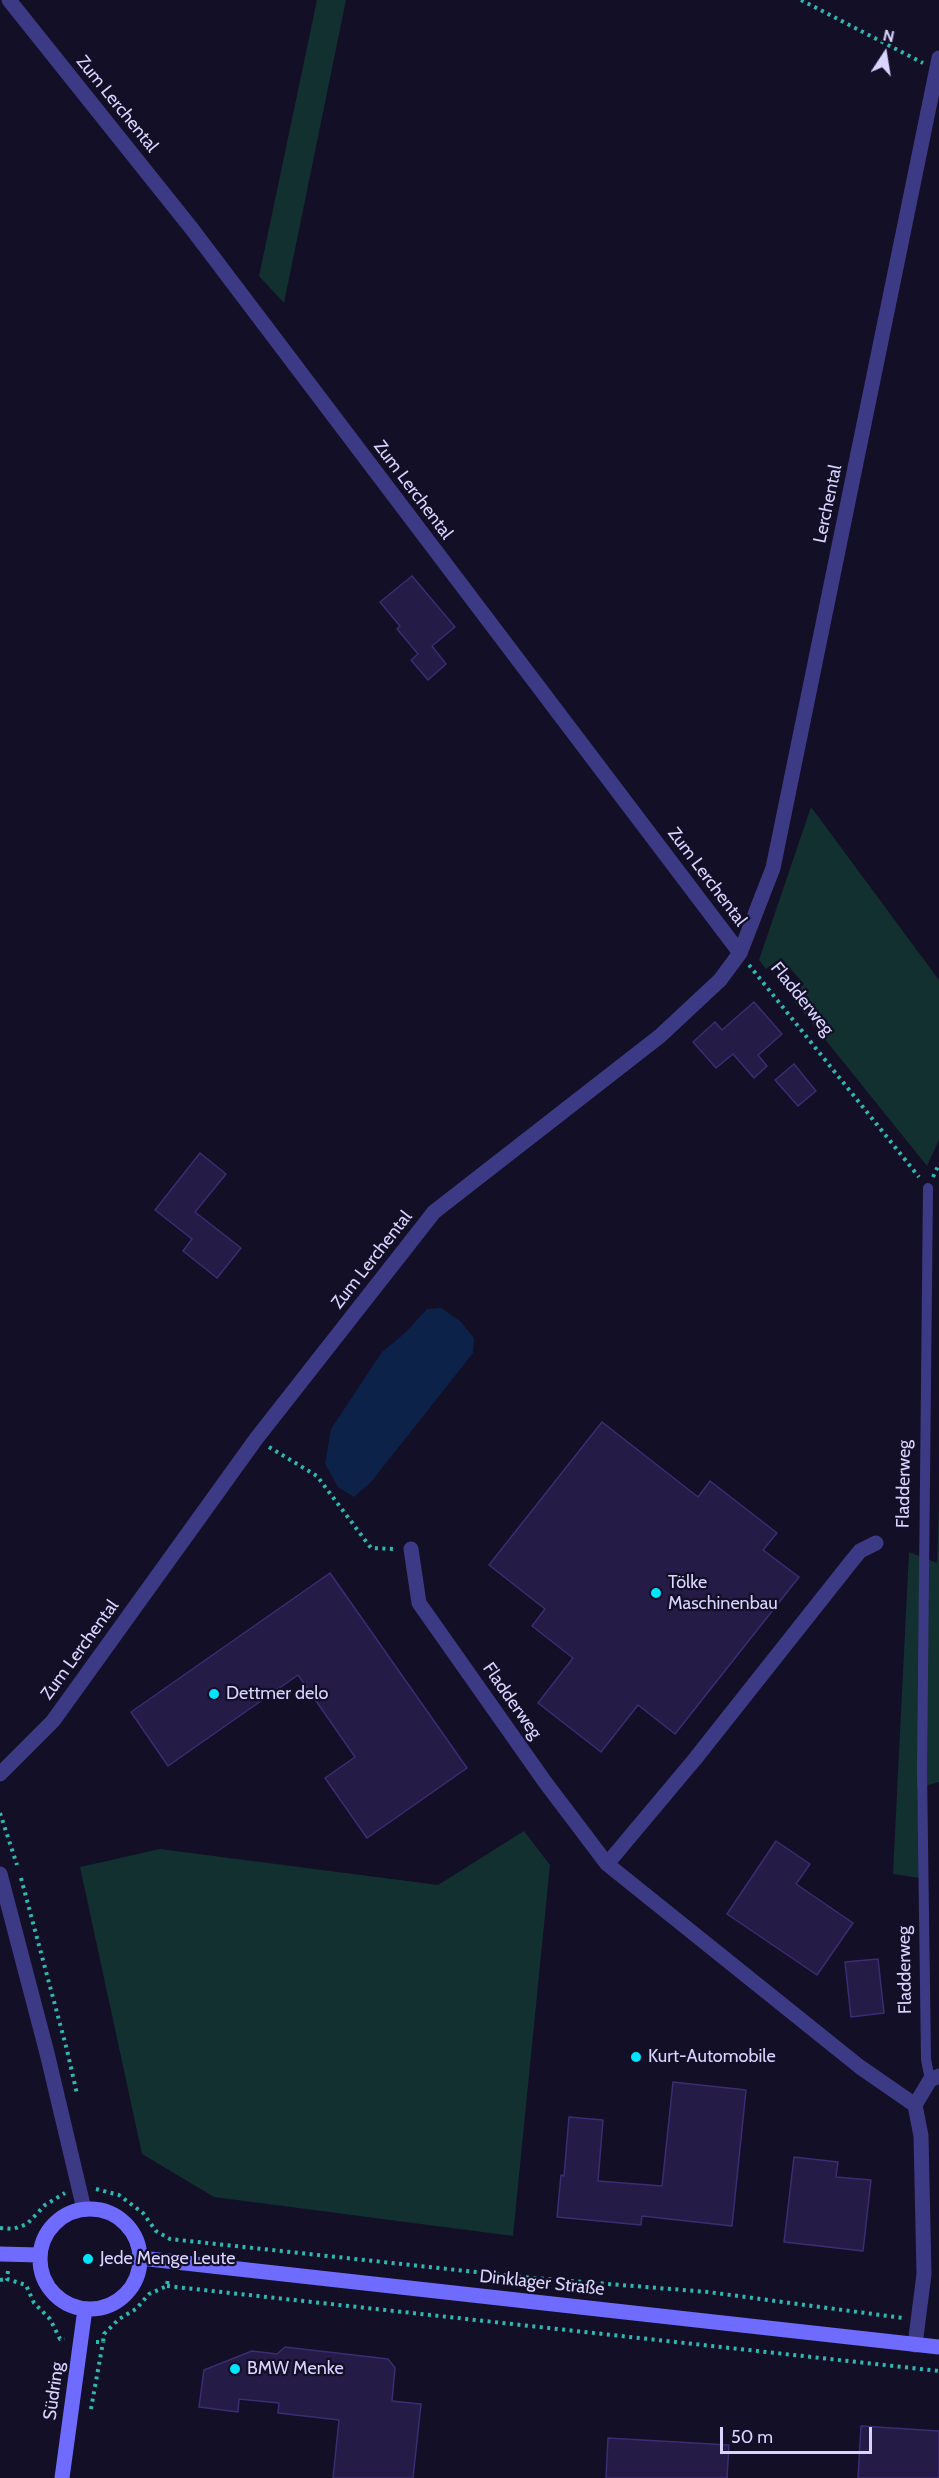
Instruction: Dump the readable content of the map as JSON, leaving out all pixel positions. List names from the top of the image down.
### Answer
{
  "streets": {
    "main road": ["Dinklager Straße", "Südring"],
    "street": ["Zum Lerchental", "Lerchental", "Fladderweg"]
  },
  "crossings": [
    ["Zum Lerchental", "Lerchental"],
    ["Zum Lerchental", "Fladderweg"],
    ["Lerchental", "Fladderweg"],
    ["Dinklager Straße", "Südring"]
  ],
  "places": [
    "Tölke Maschinenbau",
    "Dettmer delo",
    "Kurt-Automobile",
    "Jede Menge Leute",
    "BMW Menke"
  ],
  "scale_bar": "50 m",
  "north": "top"
}
